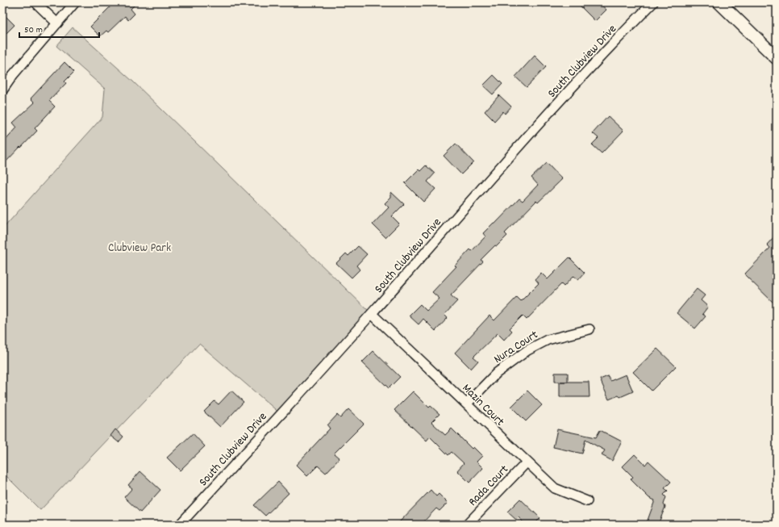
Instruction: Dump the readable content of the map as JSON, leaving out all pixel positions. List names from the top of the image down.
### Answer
{
  "streets": {
    "street": [
      "South Clubview Drive",
      "Nura Court",
      "Mazin Court",
      "Rada Court"
    ]
  },
  "crossings": [
    ["South Clubview Drive", "Mazin Court"],
    ["Nura Court", "Mazin Court"],
    ["Mazin Court", "Rada Court"]
  ],
  "parks": ["Clubview Park"],
  "scale_bar": "50 m"
}
